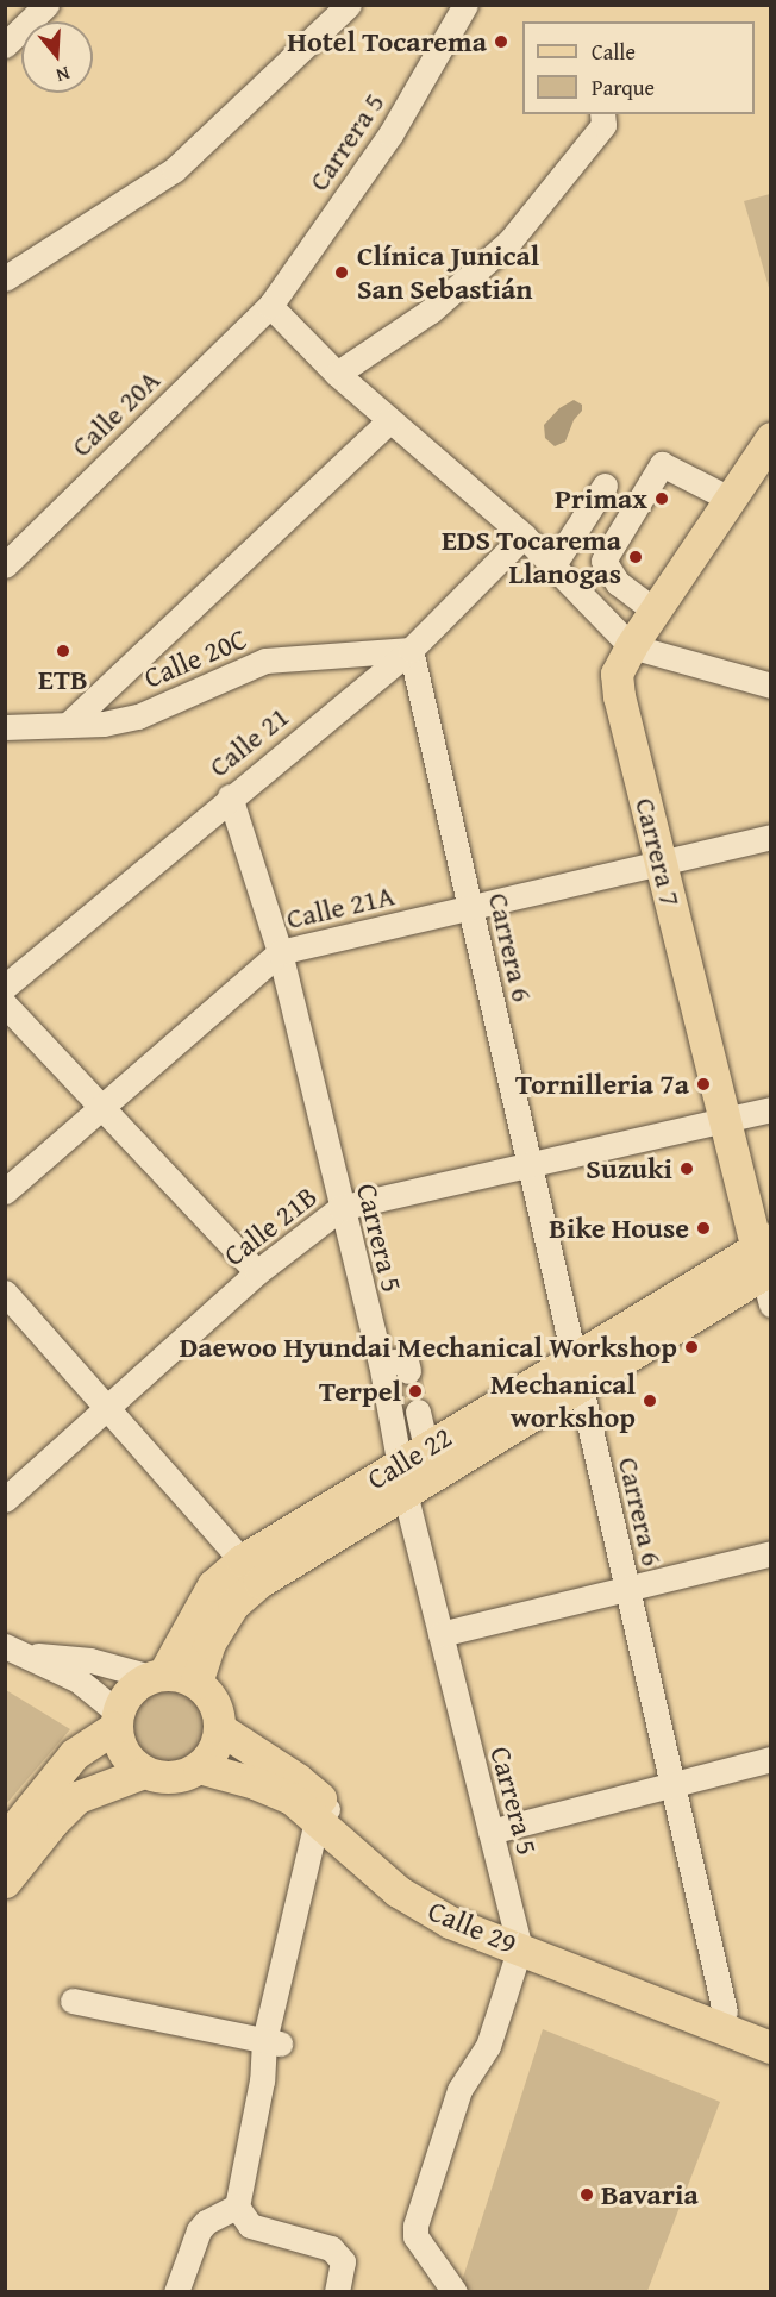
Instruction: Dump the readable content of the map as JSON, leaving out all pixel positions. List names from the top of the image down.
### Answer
{
  "streets": {
    "main road": ["Carrera 7", "Calle 22", "Calle 29"],
    "street": [
      "Carrera 5",
      "Calle 20A",
      "Calle 20C",
      "Calle 21",
      "Calle 21A",
      "Carrera 6",
      "Calle 21B"
    ]
  },
  "crossings": [
    ["Carrera 5", "Calle 20A"],
    ["Carrera 5", "Calle 21"],
    ["Carrera 5", "Calle 21A"],
    ["Carrera 5", "Calle 21B"],
    ["Carrera 5", "Calle 22"],
    ["Carrera 5", "Calle 29"],
    ["Calle 20C", "Calle 21"],
    ["Calle 20C", "Carrera 6"],
    ["Calle 21", "Carrera 6"],
    ["Carrera 7", "Calle 21A"],
    ["Carrera 7", "Calle 21B"],
    ["Carrera 7", "Calle 22"],
    ["Calle 21A", "Carrera 6"],
    ["Carrera 6", "Calle 21B"],
    ["Carrera 6", "Calle 22"],
    ["Carrera 6", "Calle 29"],
    ["Calle 22", "Calle 29"]
  ],
  "places": [
    "Hotel Tocarema",
    "Clínica Junical San Sebastián",
    "Primax",
    "EDS Tocarema Llanogas",
    "ETB",
    "Tornilleria 7a",
    "Suzuki",
    "Bike House",
    "Daewoo Hyundai Mechanical Workshop",
    "Terpel",
    "Mechanical workshop",
    "Bavaria"
  ],
  "legend": ["Calle", "Parque"],
  "north": "bottom"
}
